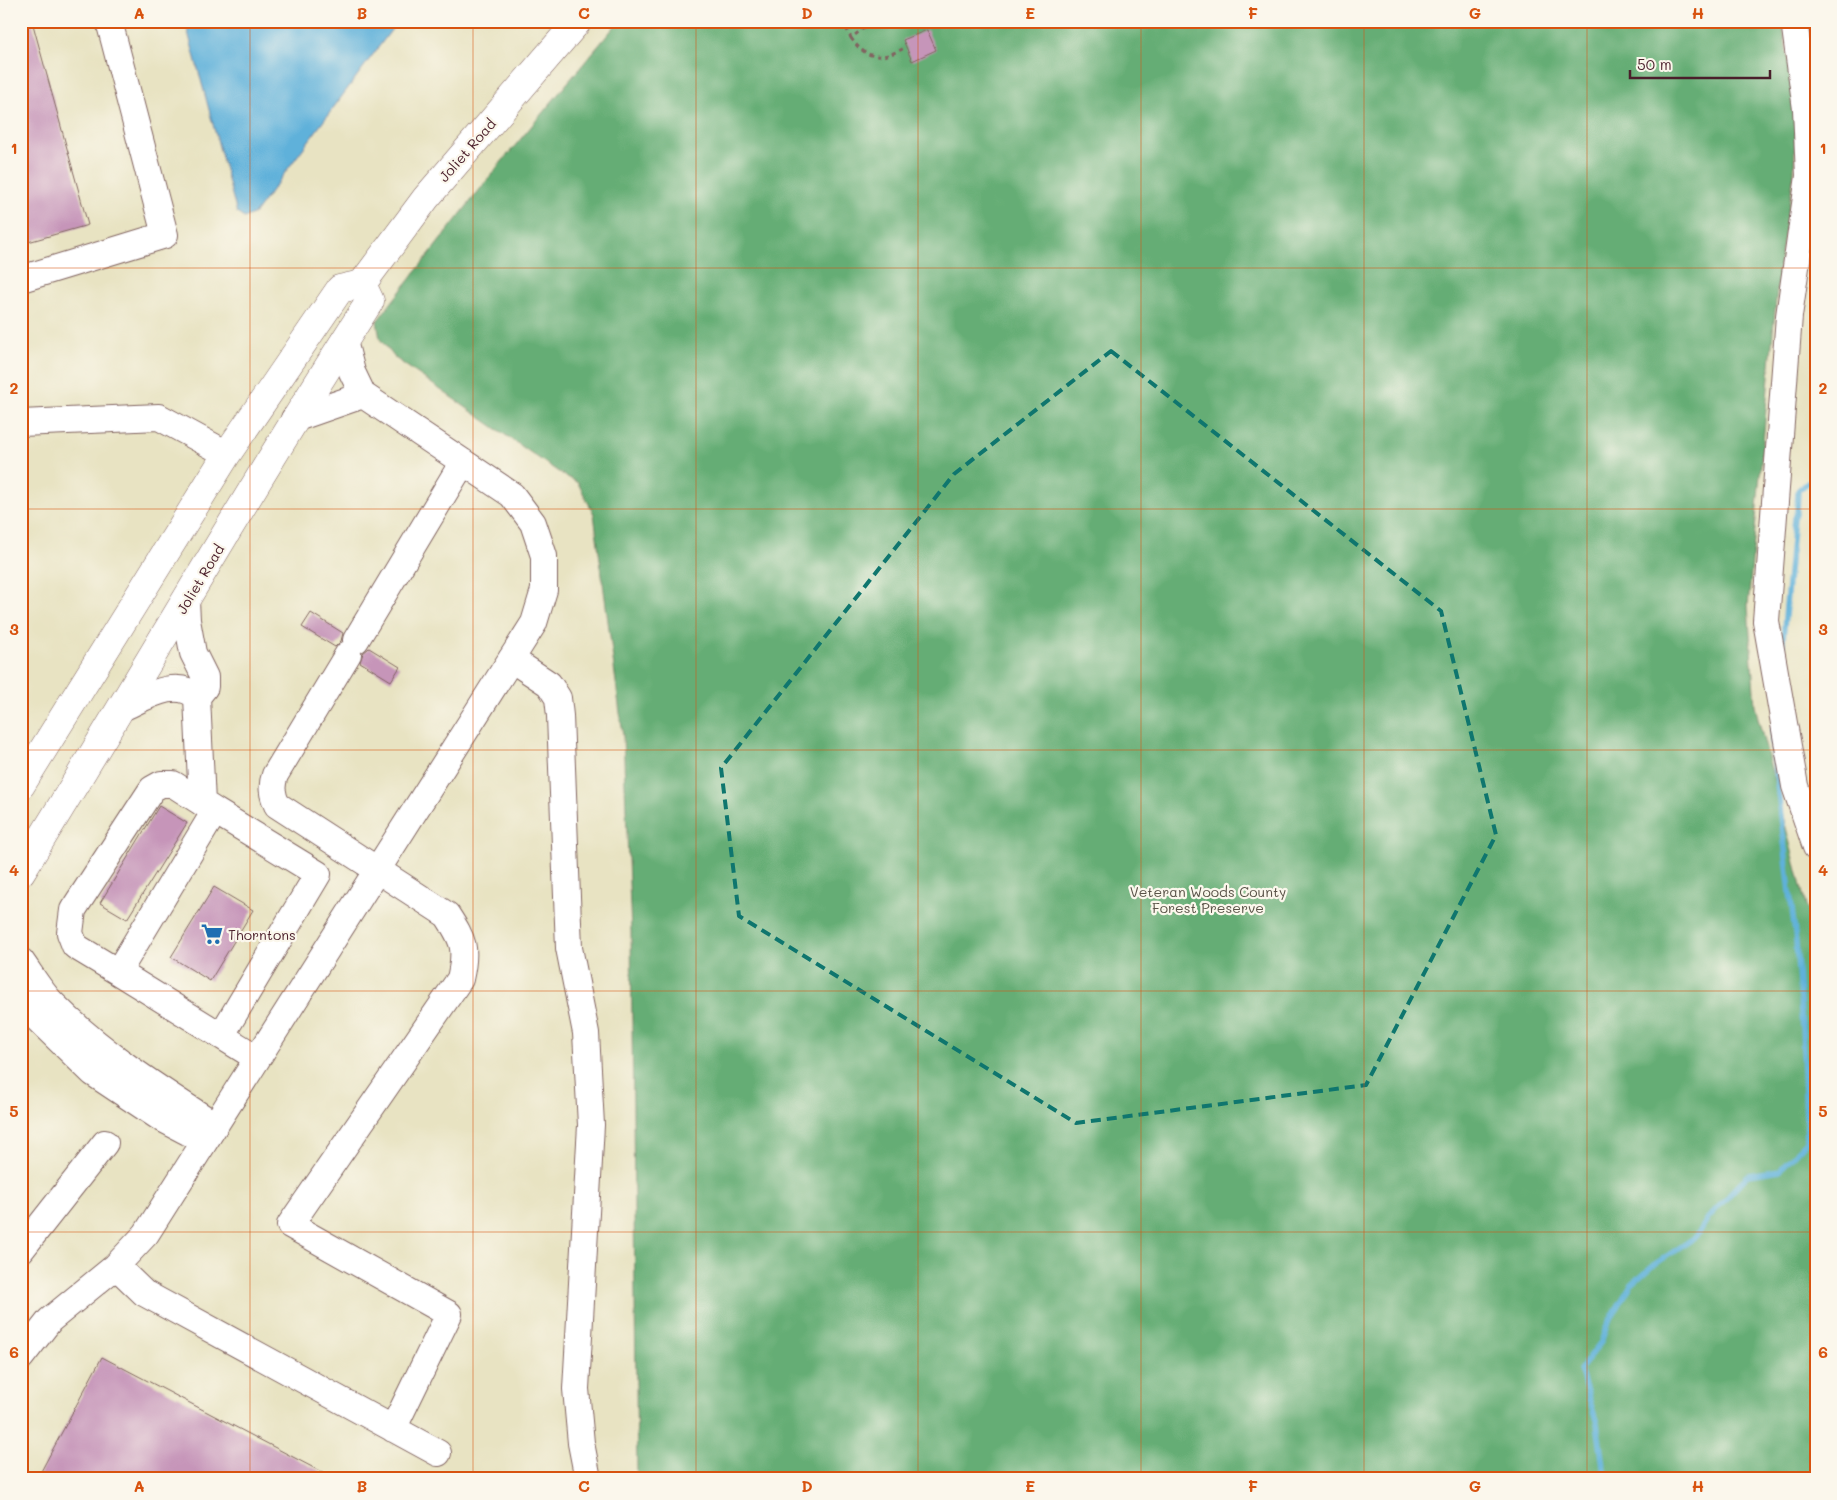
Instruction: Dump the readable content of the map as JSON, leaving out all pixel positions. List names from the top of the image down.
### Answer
{
  "streets": {
    "main road": ["Joliet Road"]
  },
  "parks": ["Veteran Woods County Forest Preserve"],
  "places": {
    "supermarket": ["Thorntons"]
  },
  "scale_bar": "50 m",
  "grid": {
    "columns": [
      "A",
      "B",
      "C",
      "D",
      "E",
      "F",
      "G",
      "H"
    ],
    "rows": [
      "1",
      "2",
      "3",
      "4",
      "5",
      "6"
    ]
  }
}
